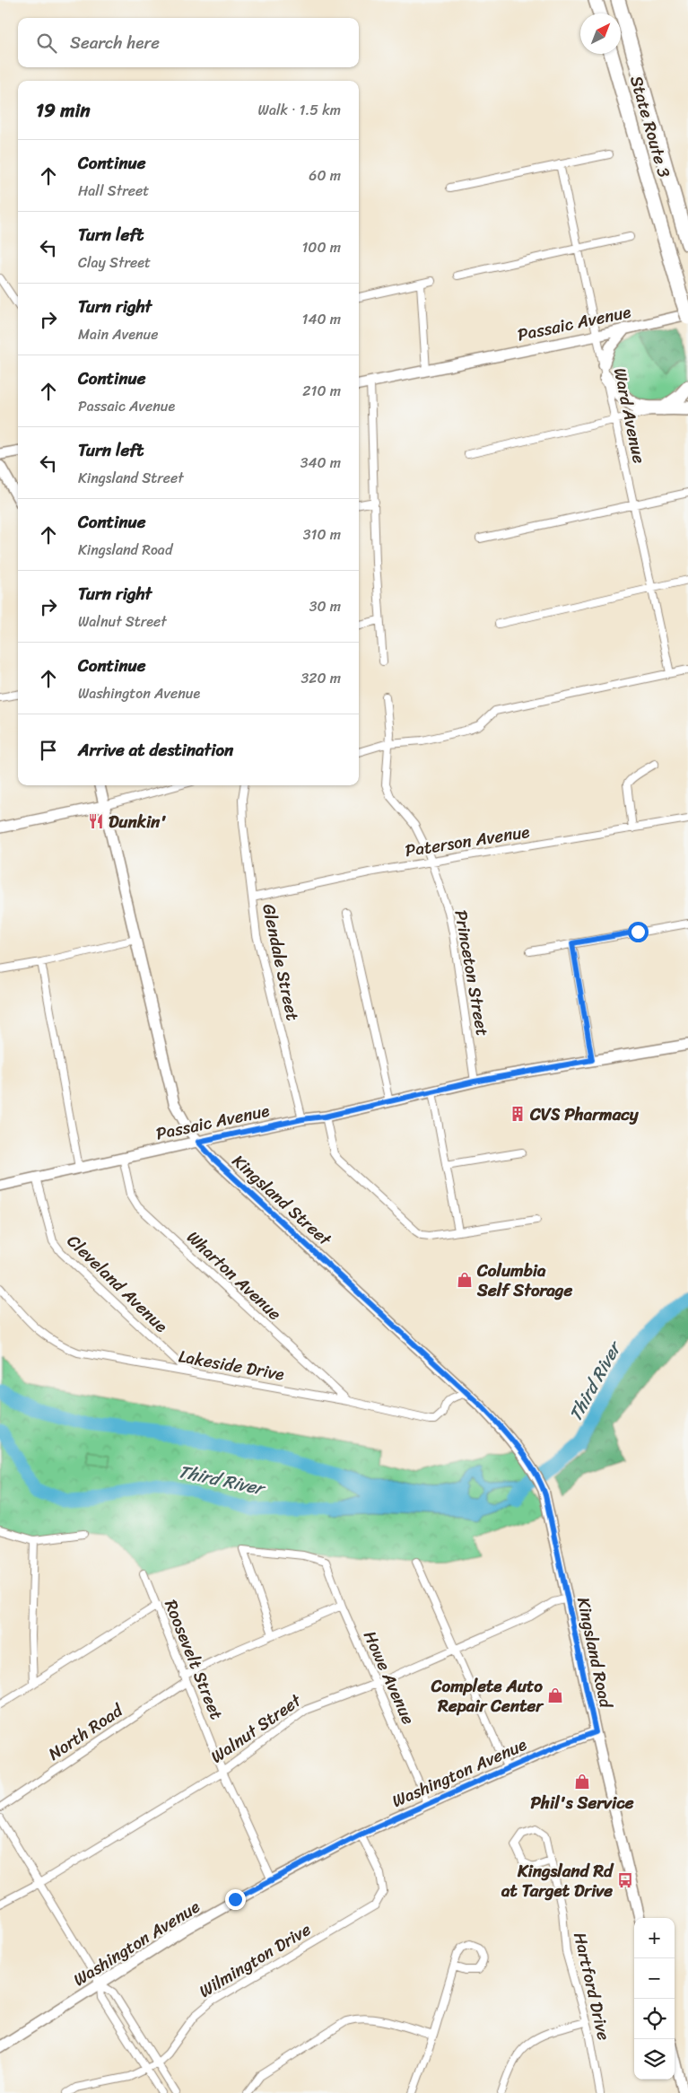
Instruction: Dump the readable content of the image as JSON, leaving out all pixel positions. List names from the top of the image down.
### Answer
{
  "streets": {
    "highway": ["State Route 3"],
    "main road": [
      "Passaic Avenue",
      "Kingsland Street",
      "Kingsland Road",
      "Washington Avenue"
    ],
    "street": [
      "Ward Avenue",
      "Paterson Avenue",
      "Glendale Street",
      "Princeton Street",
      "Wharton Avenue",
      "Cleveland Avenue",
      "Lakeside Drive",
      "Roosevelt Street",
      "Howe Avenue",
      "Walnut Street",
      "North Road",
      "Wilmington Drive",
      "Hartford Drive"
    ]
  },
  "crossings": [
    ["Passaic Avenue", "Ward Avenue"],
    ["Passaic Avenue", "Glendale Street"],
    ["Passaic Avenue", "Princeton Street"],
    ["Passaic Avenue", "Kingsland Street"],
    ["Passaic Avenue", "Wharton Avenue"],
    ["Passaic Avenue", "Cleveland Avenue"],
    ["Paterson Avenue", "Glendale Street"],
    ["Paterson Avenue", "Princeton Street"],
    ["Kingsland Street", "Lakeside Drive"],
    ["Kingsland Street", "Kingsland Road"],
    ["Wharton Avenue", "Lakeside Drive"],
    ["Cleveland Avenue", "Lakeside Drive"],
    ["Kingsland Road", "Walnut Street"],
    ["Kingsland Road", "Washington Avenue"],
    ["Roosevelt Street", "Walnut Street"],
    ["Roosevelt Street", "North Road"],
    ["Roosevelt Street", "Washington Avenue"],
    ["Howe Avenue", "Walnut Street"],
    ["Howe Avenue", "North Road"],
    ["Howe Avenue", "Washington Avenue"],
    ["Washington Avenue", "Wilmington Drive"]
  ],
  "water": ["Third River"],
  "places": {
    "restaurant": ["Dunkin'"],
    "building": ["CVS Pharmacy"],
    "shop": ["Columbia Self Storage", "Complete Auto Repair Center", "Phil's Service"],
    "bus stop": ["Kingsland Rd at Target Drive"]
  },
  "north": "top right",
  "page": {
    "search": "Search here",
    "heading": ["19 min", "Walk · 1.5 km"],
    "list": [
      ["Continue", "Hall Street", "60 m"],
      ["Turn left", "Clay Street", "100 m"],
      ["Turn right", "Main Avenue", "140 m"],
      ["Continue", "Passaic Avenue", "210 m"],
      ["Turn left", "Kingsland Street", "340 m"],
      ["Continue", "Kingsland Road", "310 m"],
      ["Turn right", "Walnut Street", "30 m"],
      ["Continue", "Washington Avenue", "320 m"],
      "Arrive at destination"
    ],
    "map_buttons": ["+", "−"]
  }
}
